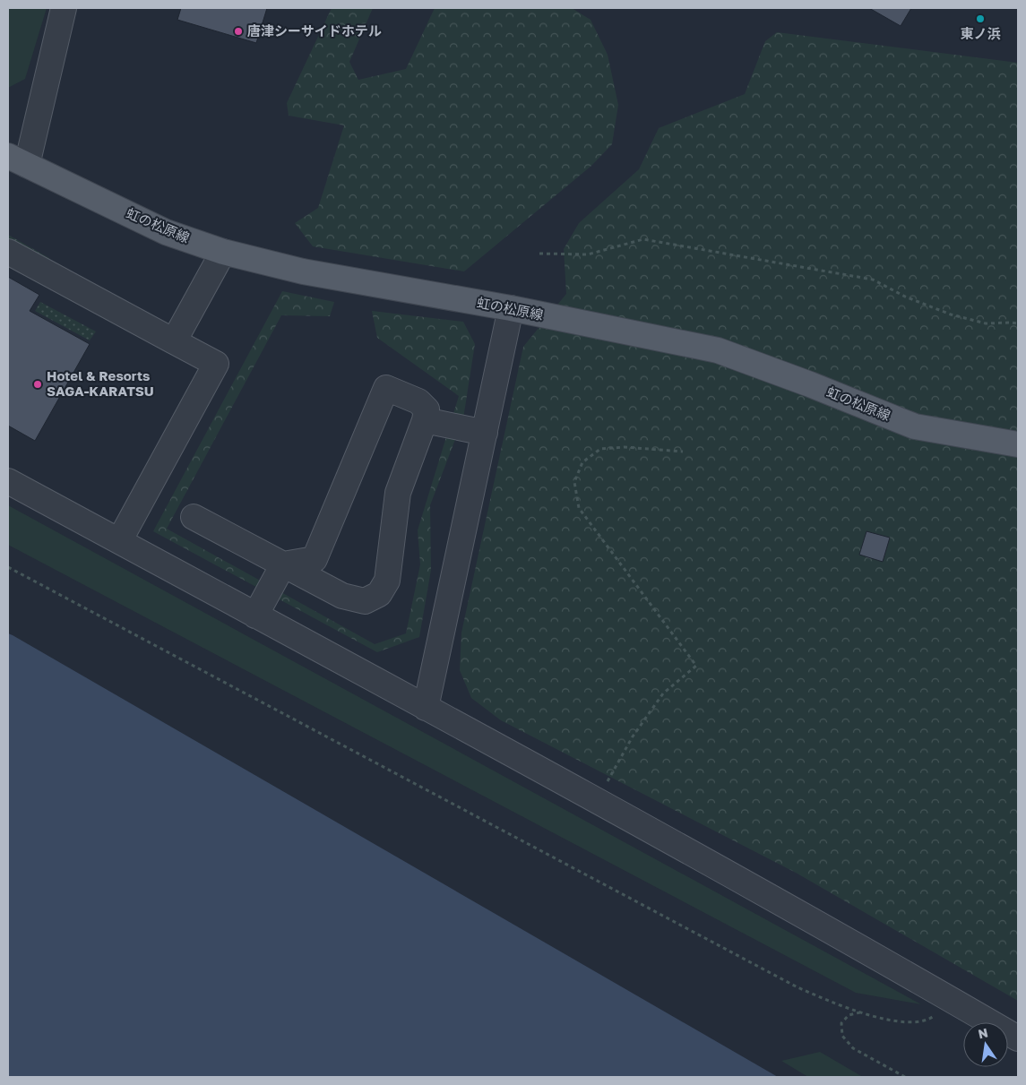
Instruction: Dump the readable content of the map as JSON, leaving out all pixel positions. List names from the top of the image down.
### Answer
{
  "streets": {
    "main road": ["虹の松原線"]
  },
  "places": ["東ノ浜", "唐津シーサイドホテル", "Hotel & Resorts SAGA-KARATSU"],
  "north": "top"
}
